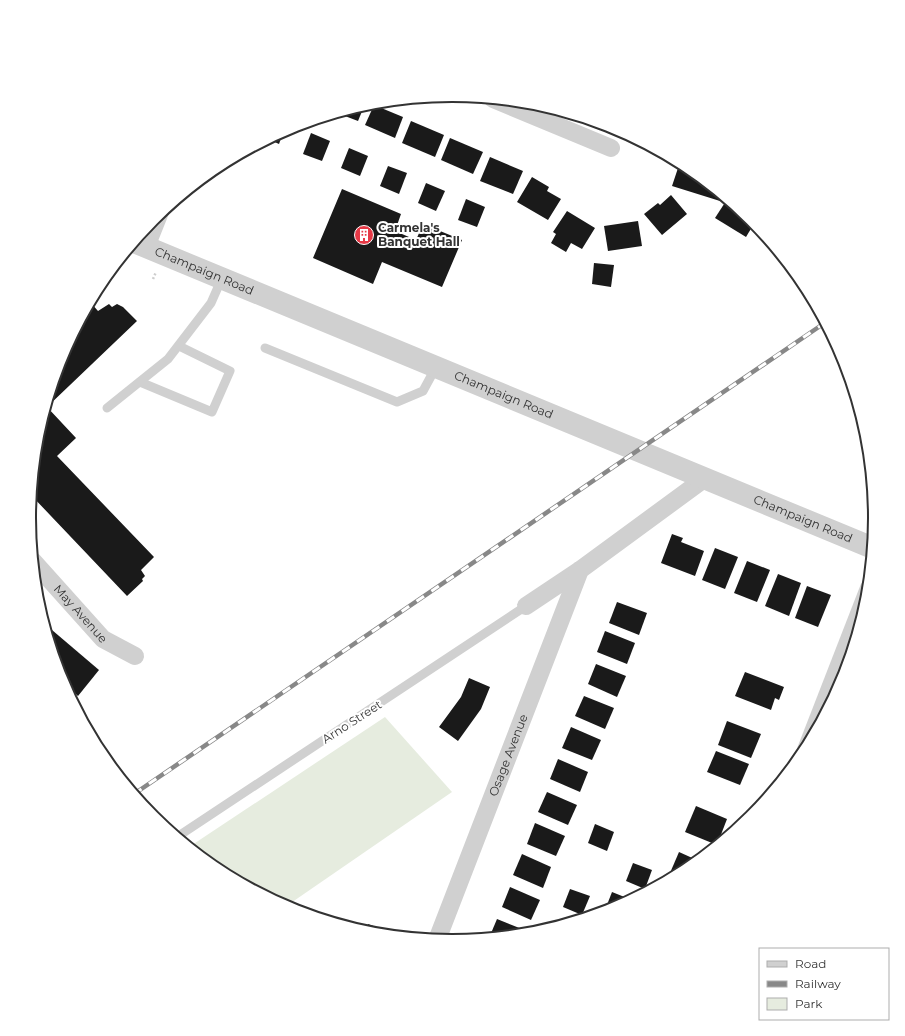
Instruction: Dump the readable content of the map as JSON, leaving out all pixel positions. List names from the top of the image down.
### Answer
{
  "streets": {
    "street": ["Champaign Road", "May Avenue", "Osage Avenue"],
    "lane": ["Arno Street"]
  },
  "places": {
    "building": ["Carmela's Banquet Hall"]
  },
  "legend": ["Road", "Railway", "Park"]
}
